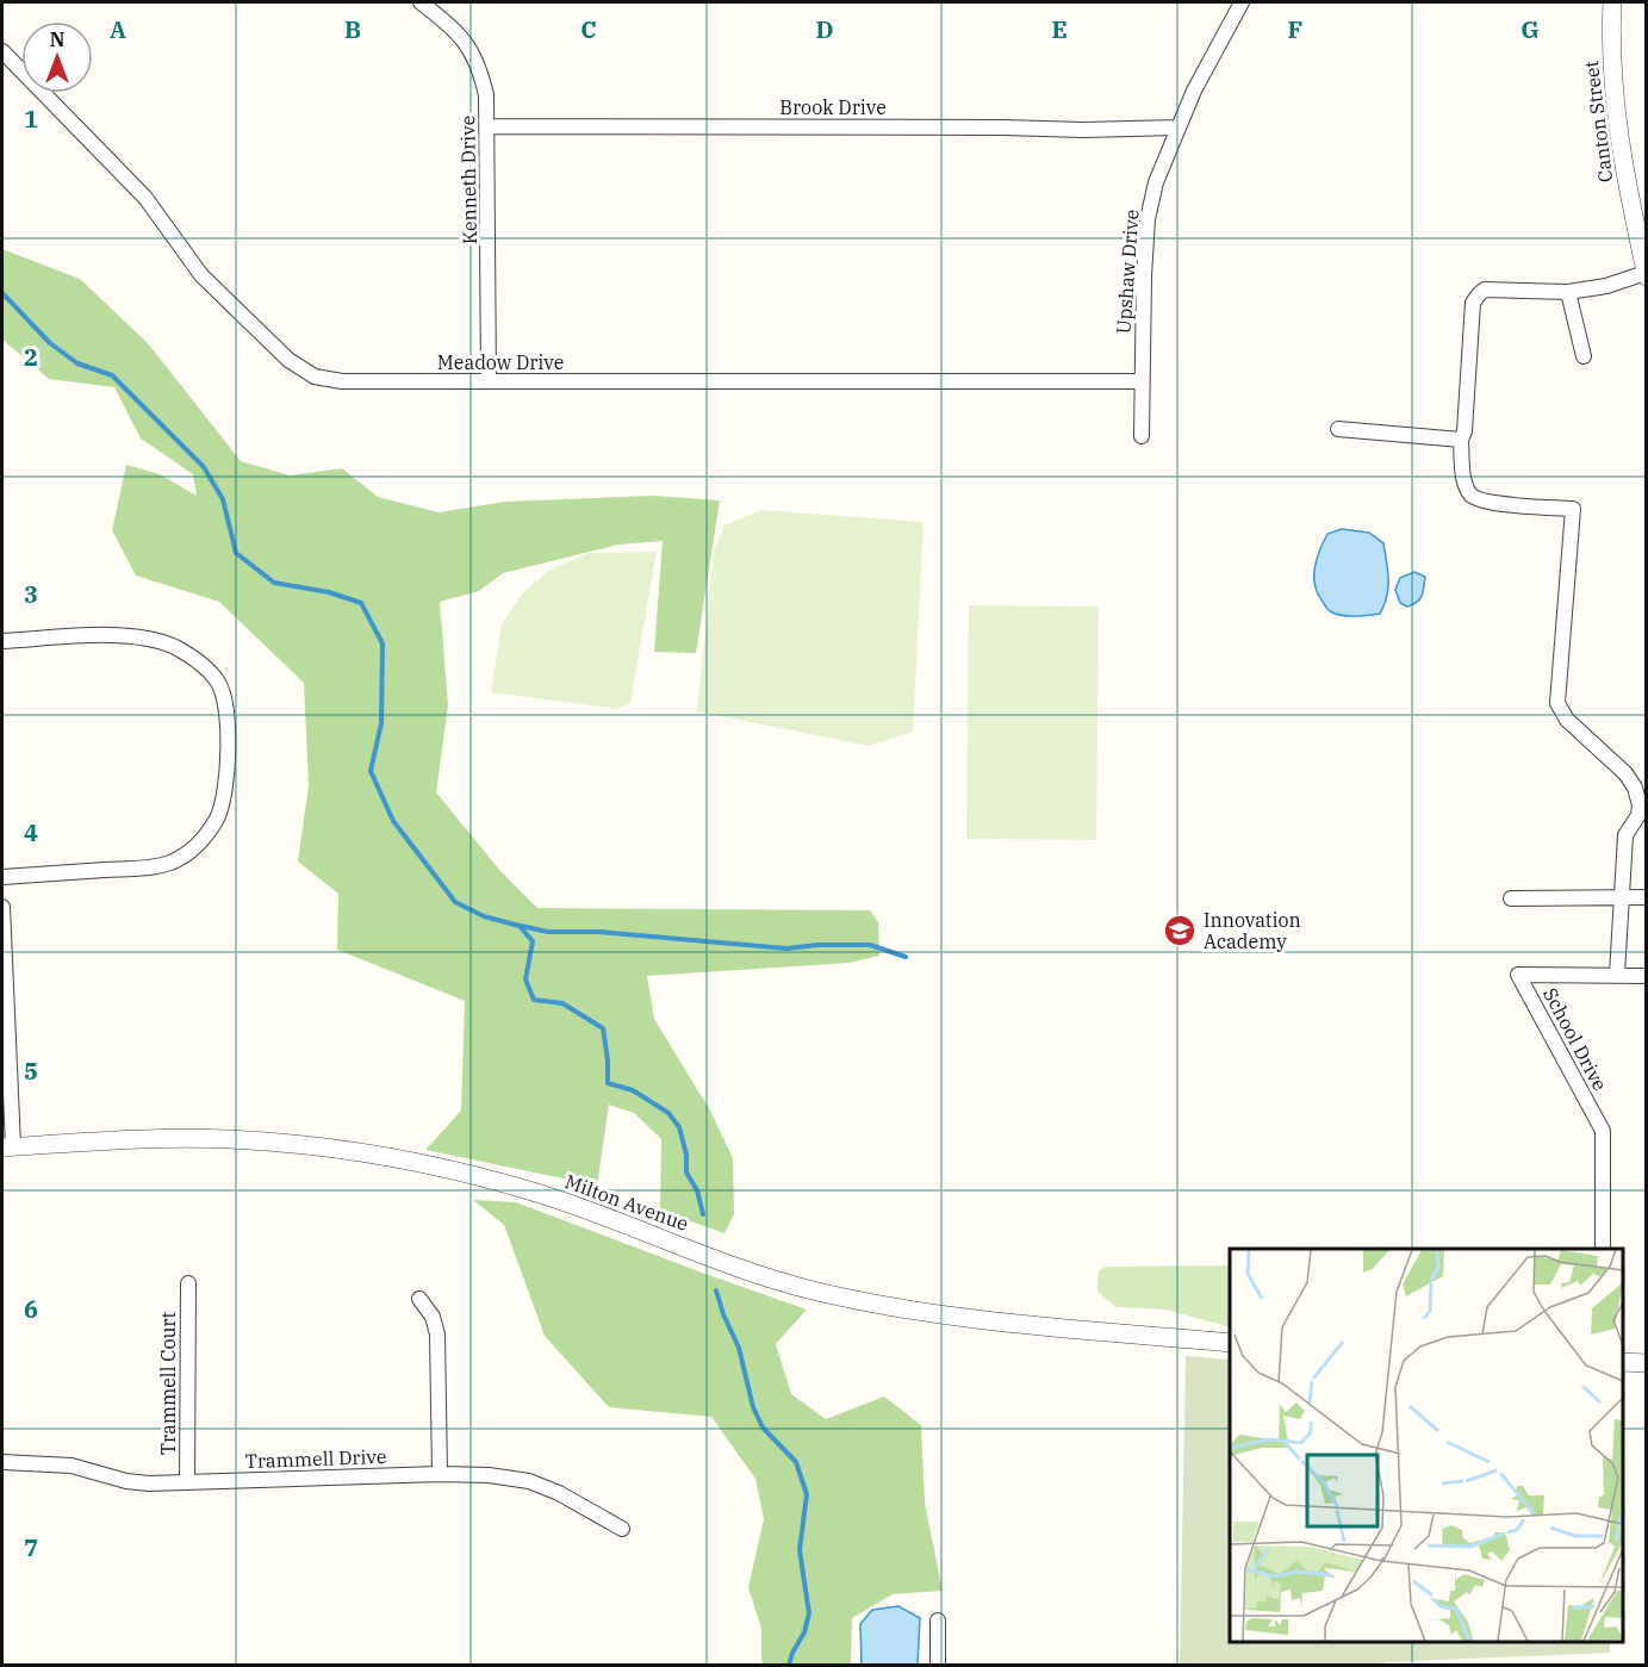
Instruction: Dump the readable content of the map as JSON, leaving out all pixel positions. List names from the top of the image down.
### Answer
{
  "streets": {
    "street": [
      "Brook Drive",
      "Canton Street",
      "Kenneth Drive",
      "Upshaw Drive",
      "Meadow Drive",
      "School Drive",
      "Milton Avenue",
      "Trammell Court",
      "Trammell Drive"
    ]
  },
  "crossings": [
    ["Brook Drive", "Kenneth Drive"],
    ["Brook Drive", "Upshaw Drive"],
    ["Kenneth Drive", "Meadow Drive"],
    ["Upshaw Drive", "Meadow Drive"],
    ["Trammell Court", "Trammell Drive"]
  ],
  "places": {
    "school or university": ["Innovation Academy"]
  },
  "north": "top",
  "grid": {
    "columns": [
      "A",
      "B",
      "C",
      "D",
      "E",
      "F",
      "G"
    ],
    "rows": [
      "1",
      "2",
      "3",
      "4",
      "5",
      "6",
      "7"
    ]
  }
}
